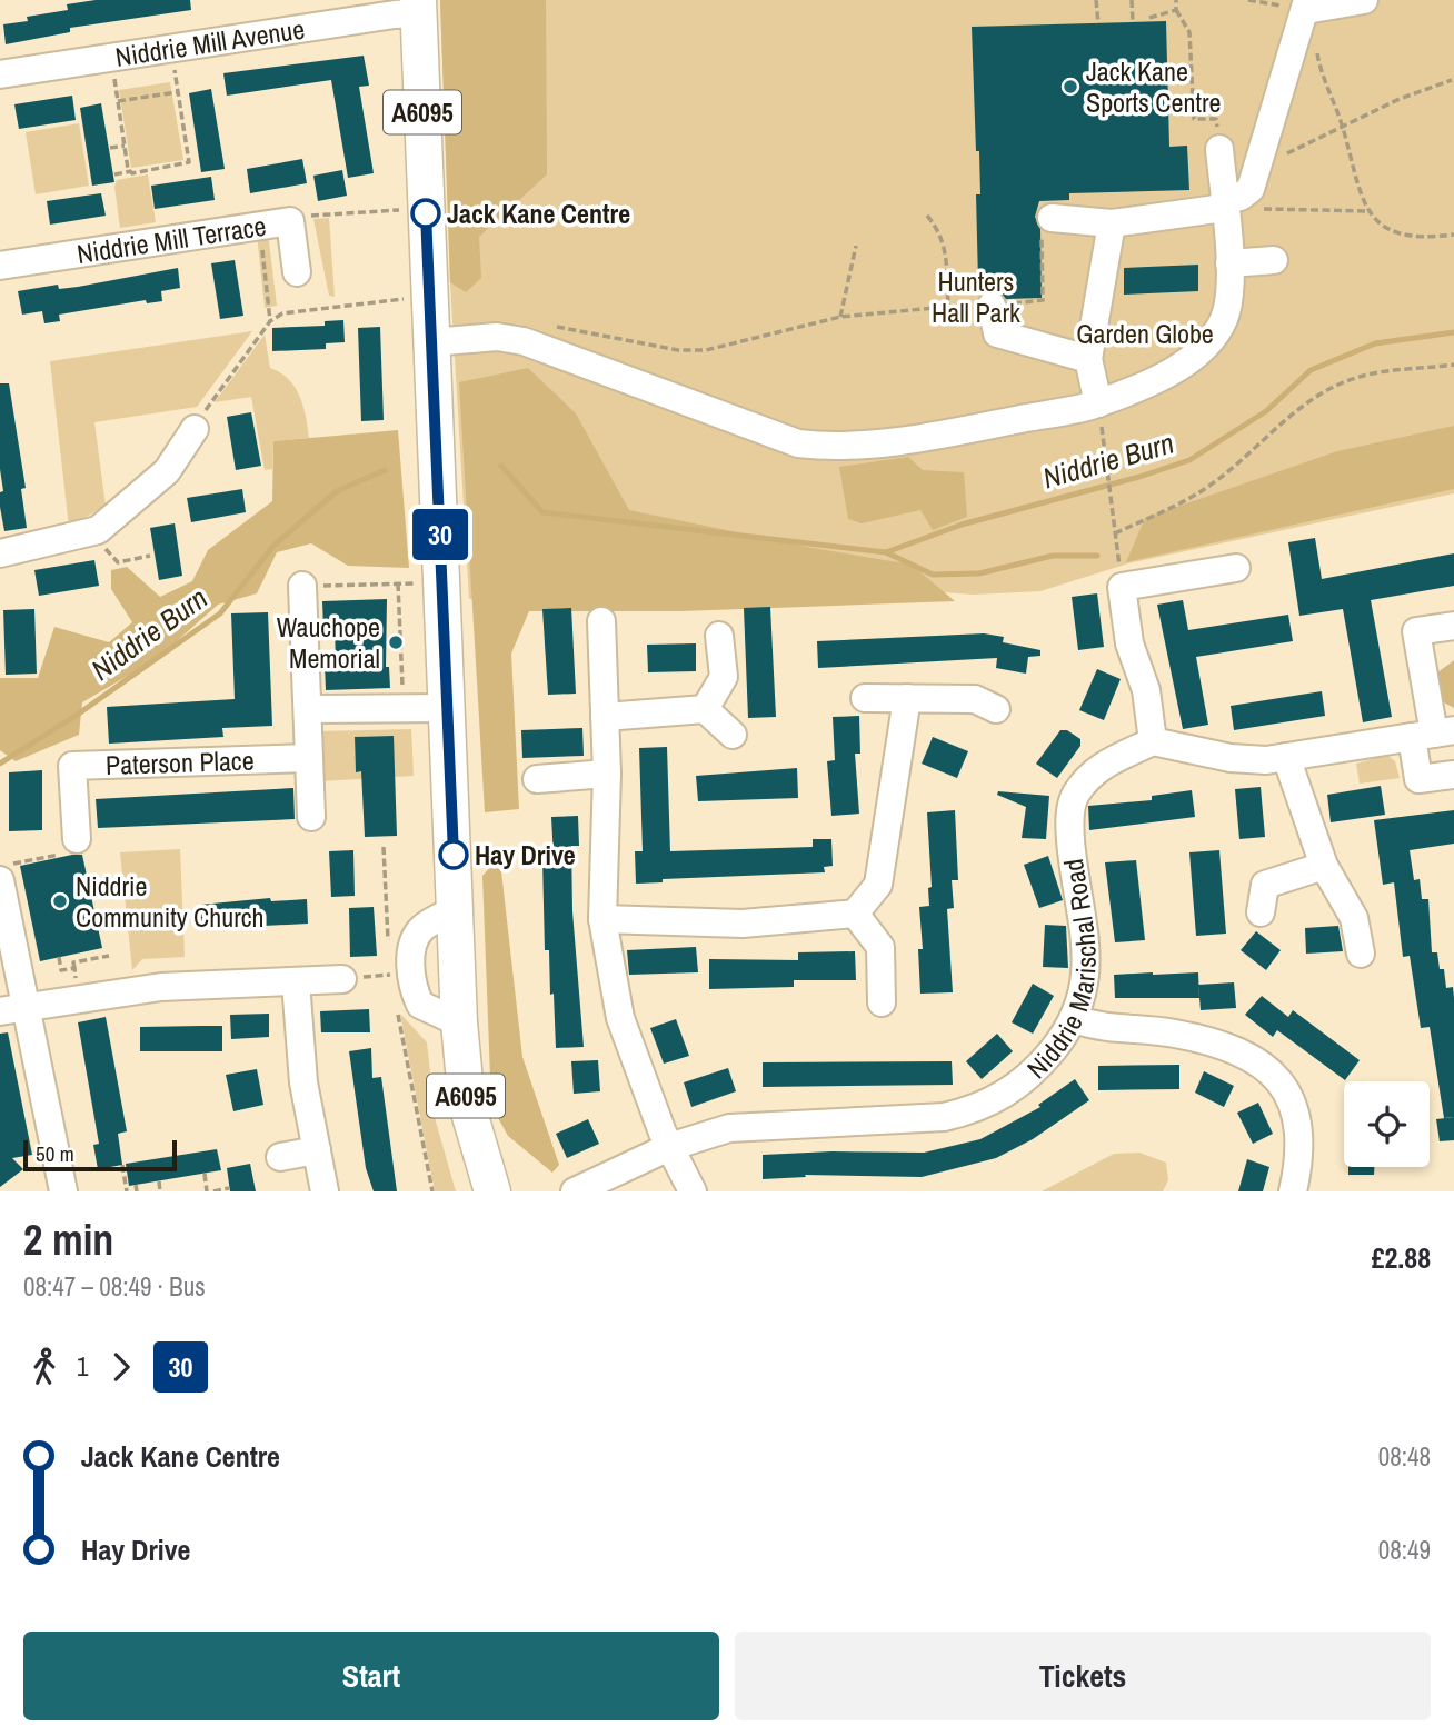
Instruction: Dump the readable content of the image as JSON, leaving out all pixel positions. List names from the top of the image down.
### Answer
{
  "streets": {
    "main road": ["A6095"],
    "street": [
      "Niddrie Mill Avenue",
      "Niddrie Mill Terrace",
      "Paterson Place",
      "Niddrie Marischal Road"
    ]
  },
  "crossings": [
    ["Niddrie Mill Avenue", "A6095"]
  ],
  "water": ["Niddrie Burn"],
  "parks": ["Hunters Hall Park", "Garden Globe"],
  "places": [
    "Jack Kane Sports Centre",
    "Jack Kane Centre",
    "Wauchope Memorial",
    "Hay Drive",
    "Niddrie Community Church"
  ],
  "lines": ["bus line 30"],
  "scale_bar": "50 m",
  "page": {
    "on_map": "30",
    "scale": "50 m",
    "heading": ["2 min", "08:47 – 08:49 · Bus", "£2.88"],
    "legs": ["1", "30"],
    "list": [
      {
        "name": "Jack Kane Centre",
        "value": "08:48"
      },
      {
        "name": "Hay Drive",
        "value": "08:49"
      }
    ],
    "buttons": ["Start", "Tickets"]
  }
}
